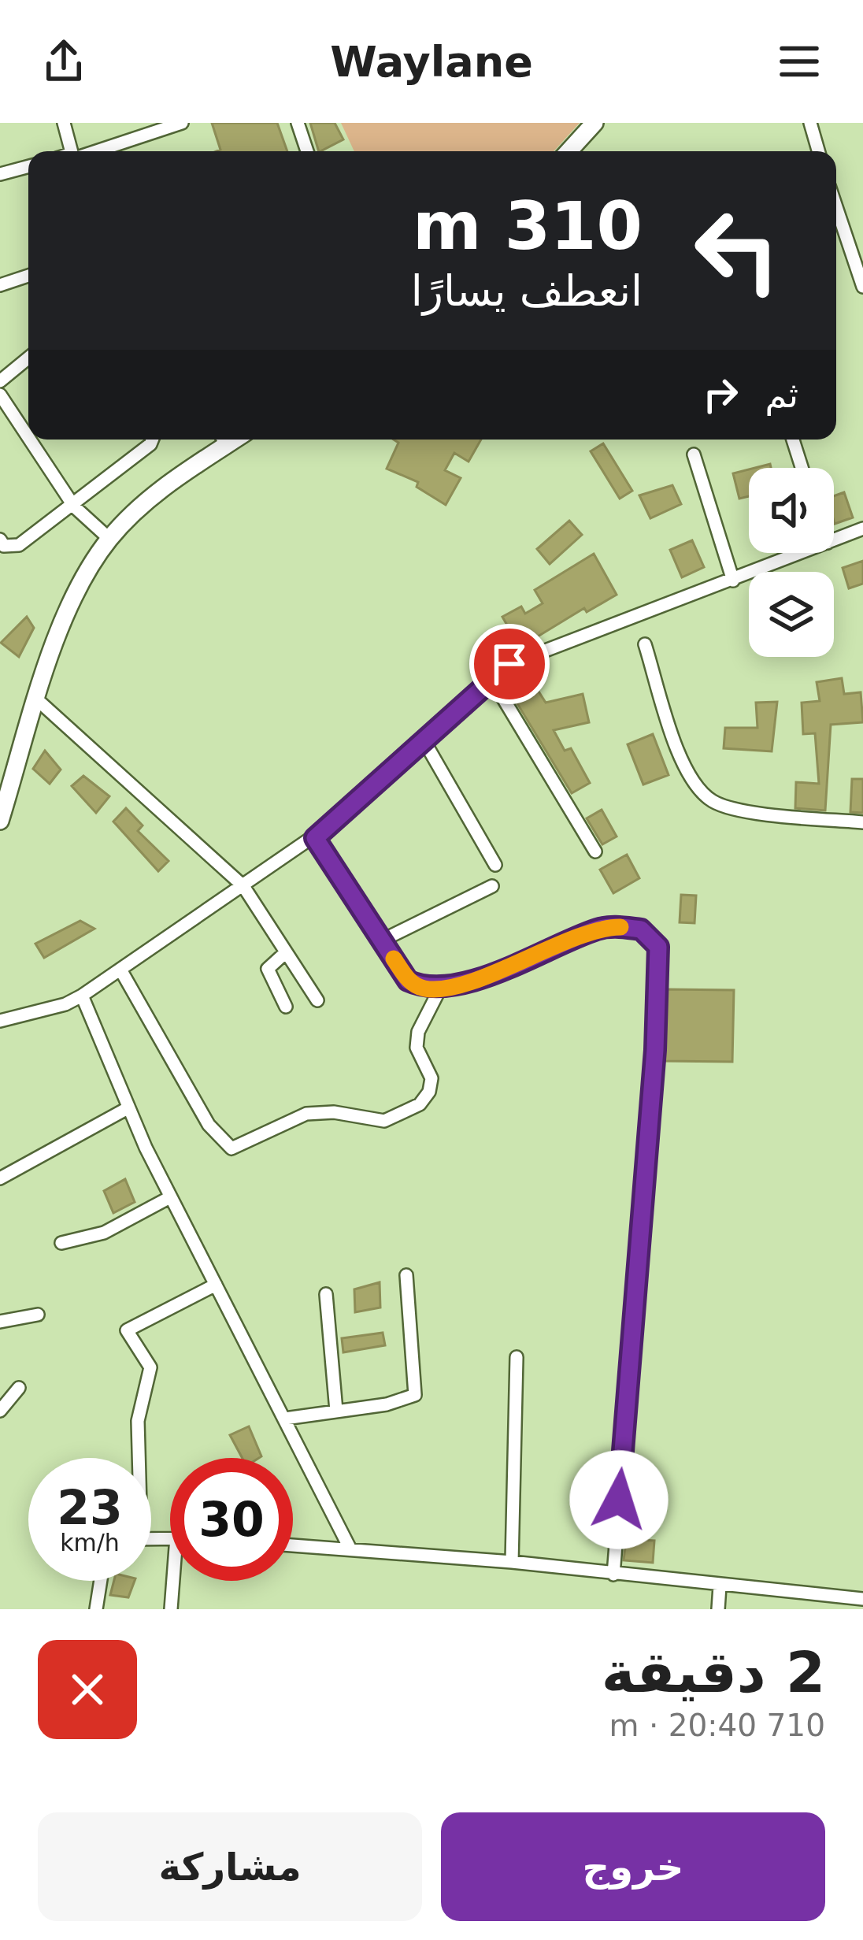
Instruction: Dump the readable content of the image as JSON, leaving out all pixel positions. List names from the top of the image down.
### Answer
{
  "page": {
    "header": "Waylane",
    "turn": ["310 m", "انعطف يسارًا"],
    "then": "ثم",
    "speed": "23 km/h",
    "limit": "30",
    "heading": ["2 دقيقة", "710 m · 20:40"],
    "buttons": ["خروج", "مشاركة"]
  }
}
